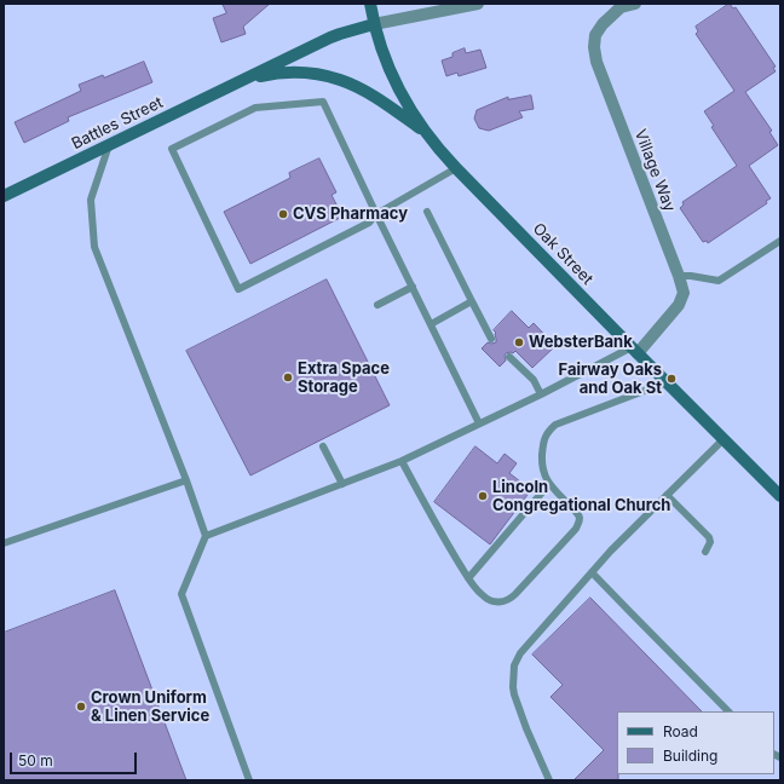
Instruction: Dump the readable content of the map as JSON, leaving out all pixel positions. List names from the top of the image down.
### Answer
{
  "streets": {
    "main road": ["Battles Street", "Oak Street"],
    "street": ["Village Way"]
  },
  "crossings": [
    ["Battles Street", "Oak Street"],
    ["Village Way", "Oak Street"]
  ],
  "places": [
    "CVS Pharmacy",
    "WebsterBank",
    "Extra Space Storage",
    "Fairway Oaks and Oak St",
    "Lincoln Congregational Church",
    "Crown Uniform & Linen Service"
  ],
  "legend": ["Road", "Building"],
  "scale_bar": "50 m"
}
